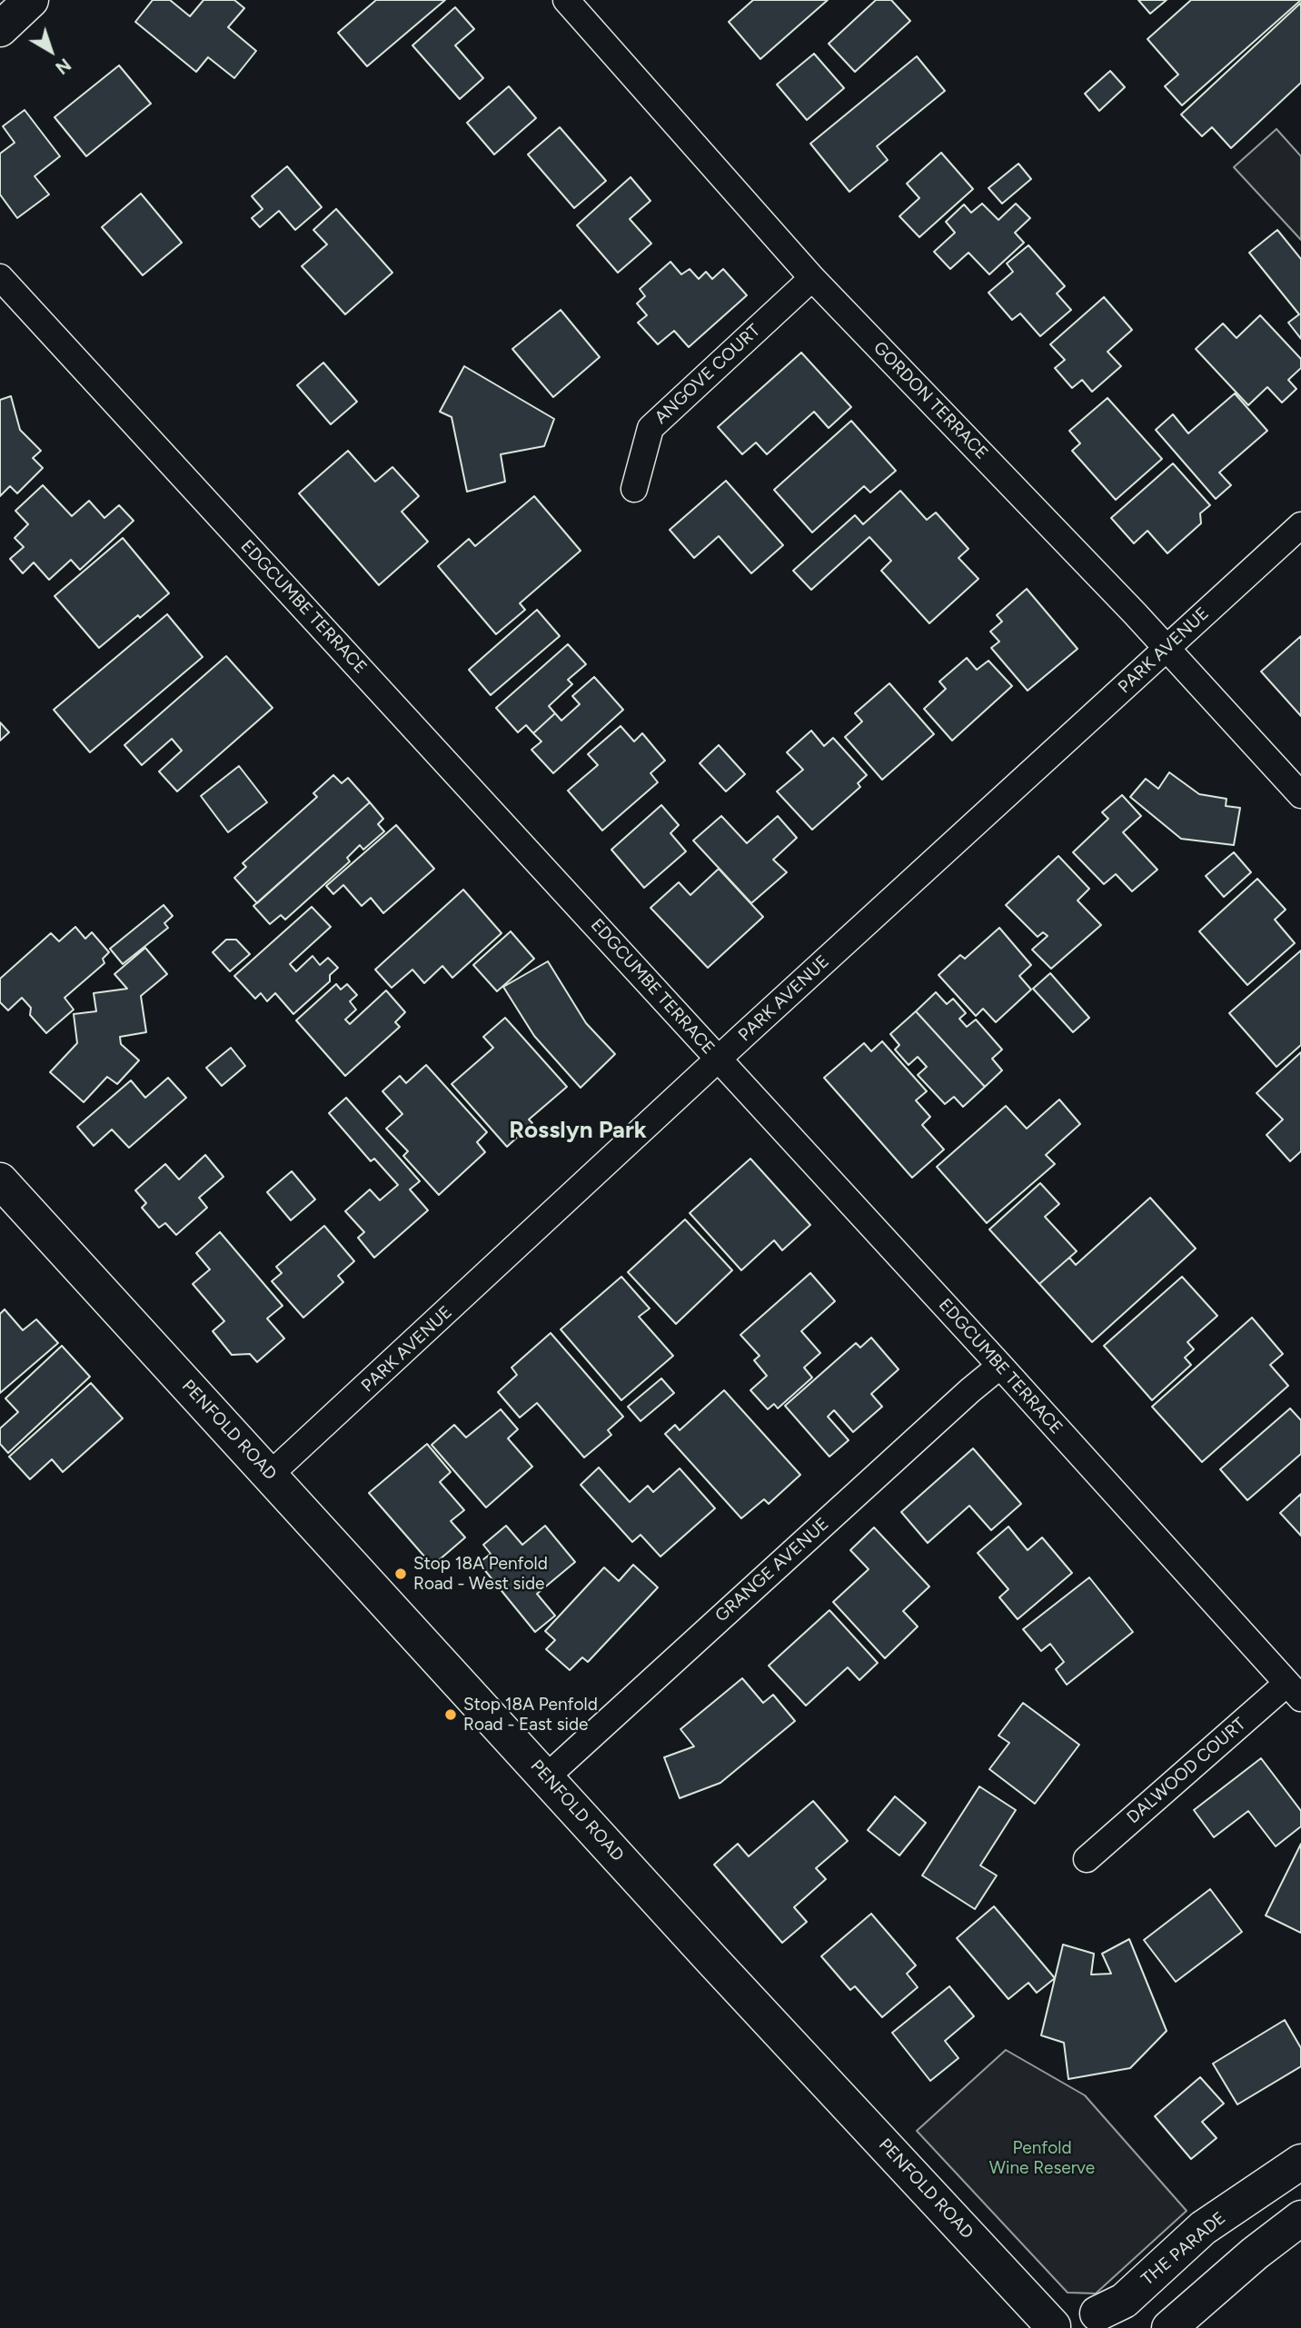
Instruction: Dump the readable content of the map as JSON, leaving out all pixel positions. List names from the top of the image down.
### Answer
{
  "streets": {
    "main road": ["PENFOLD ROAD", "THE PARADE"],
    "street": [
      "ANGOVE COURT",
      "GORDON TERRACE",
      "EDGCUMBE TERRACE",
      "PARK AVENUE",
      "GRANGE AVENUE",
      "DALWOOD COURT"
    ]
  },
  "crossings": [
    ["ANGOVE COURT", "GORDON TERRACE"],
    ["GORDON TERRACE", "PARK AVENUE"],
    ["EDGCUMBE TERRACE", "PARK AVENUE"],
    ["EDGCUMBE TERRACE", "GRANGE AVENUE"],
    ["EDGCUMBE TERRACE", "DALWOOD COURT"],
    ["PARK AVENUE", "PENFOLD ROAD"],
    ["PENFOLD ROAD", "GRANGE AVENUE"],
    ["PENFOLD ROAD", "THE PARADE"]
  ],
  "districts": ["Rosslyn Park"],
  "parks": ["Penfold Wine Reserve"],
  "places": ["Stop 18A Penfold Road - West side", "Stop 18A Penfold Road - East side"],
  "north": "bottom right"
}
